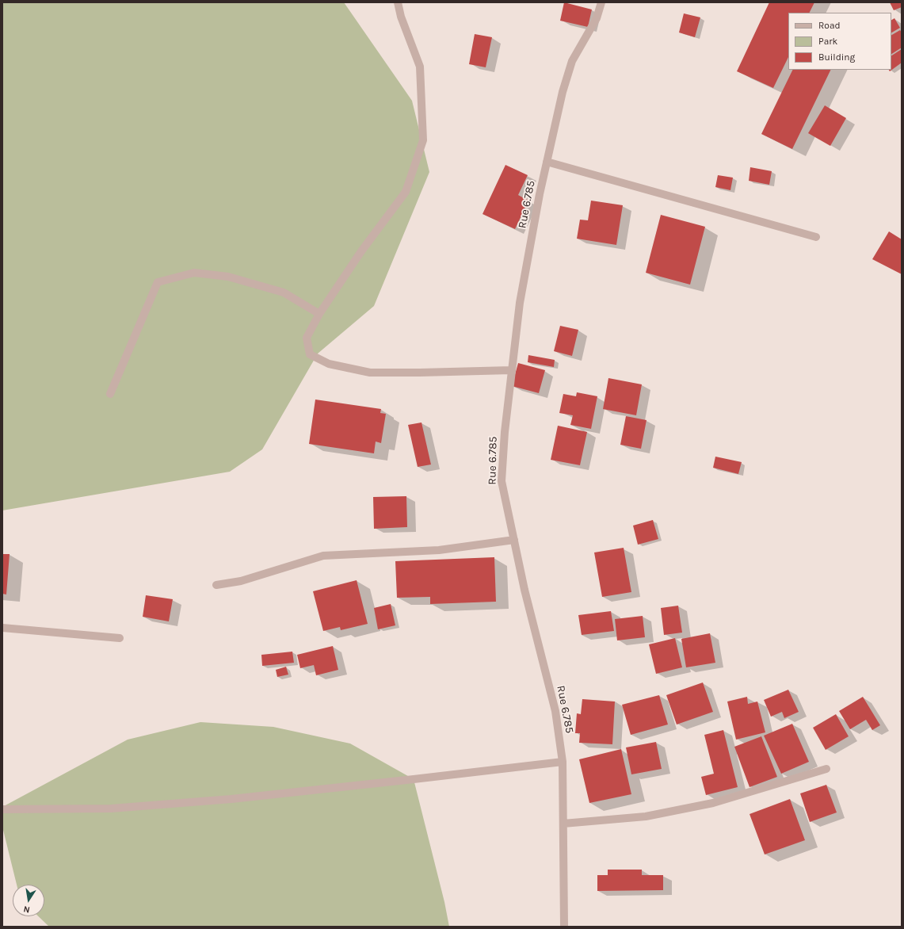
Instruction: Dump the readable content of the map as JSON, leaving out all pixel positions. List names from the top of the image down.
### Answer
{
  "streets": {
    "street": ["Rue 6.785"]
  },
  "legend": ["Road", "Park", "Building"],
  "north": "bottom"
}
